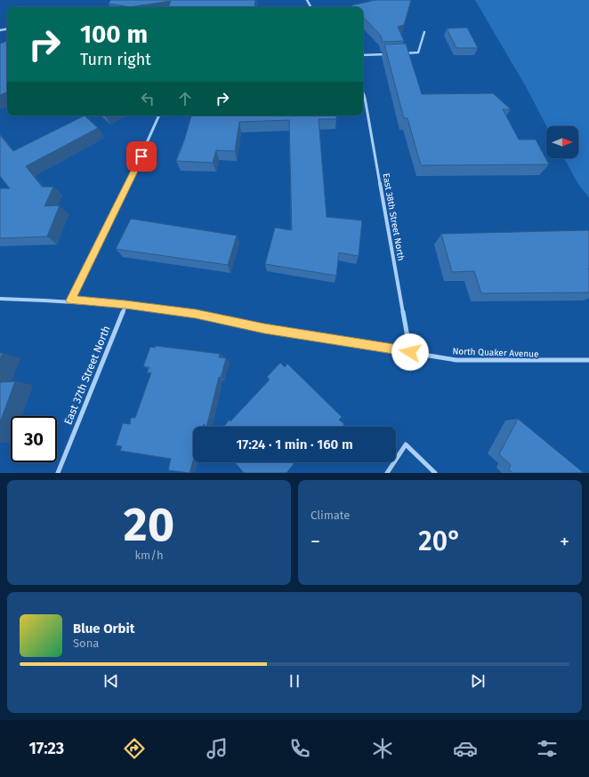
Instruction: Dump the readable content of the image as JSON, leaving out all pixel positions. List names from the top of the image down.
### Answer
{
  "streets": {
    "street": ["East 38th Street North", "North Quaker Avenue", "East 37th Street North"]
  },
  "crossings": [
    ["East 38th Street North", "North Quaker Avenue"],
    ["North Quaker Avenue", "East 37th Street North"]
  ],
  "north": "right",
  "page": {
    "turn": ["100 m", "Turn right"],
    "limit": "30",
    "trip": "17:24 · 1 min · 160 m",
    "tile": [
      ["20", "km/h"],
      "Climate"
    ],
    "heat": ["−", "20°", "+"],
    "song": ["Blue Orbit", "Sona"],
    "tabs": "17:23"
  }
}
